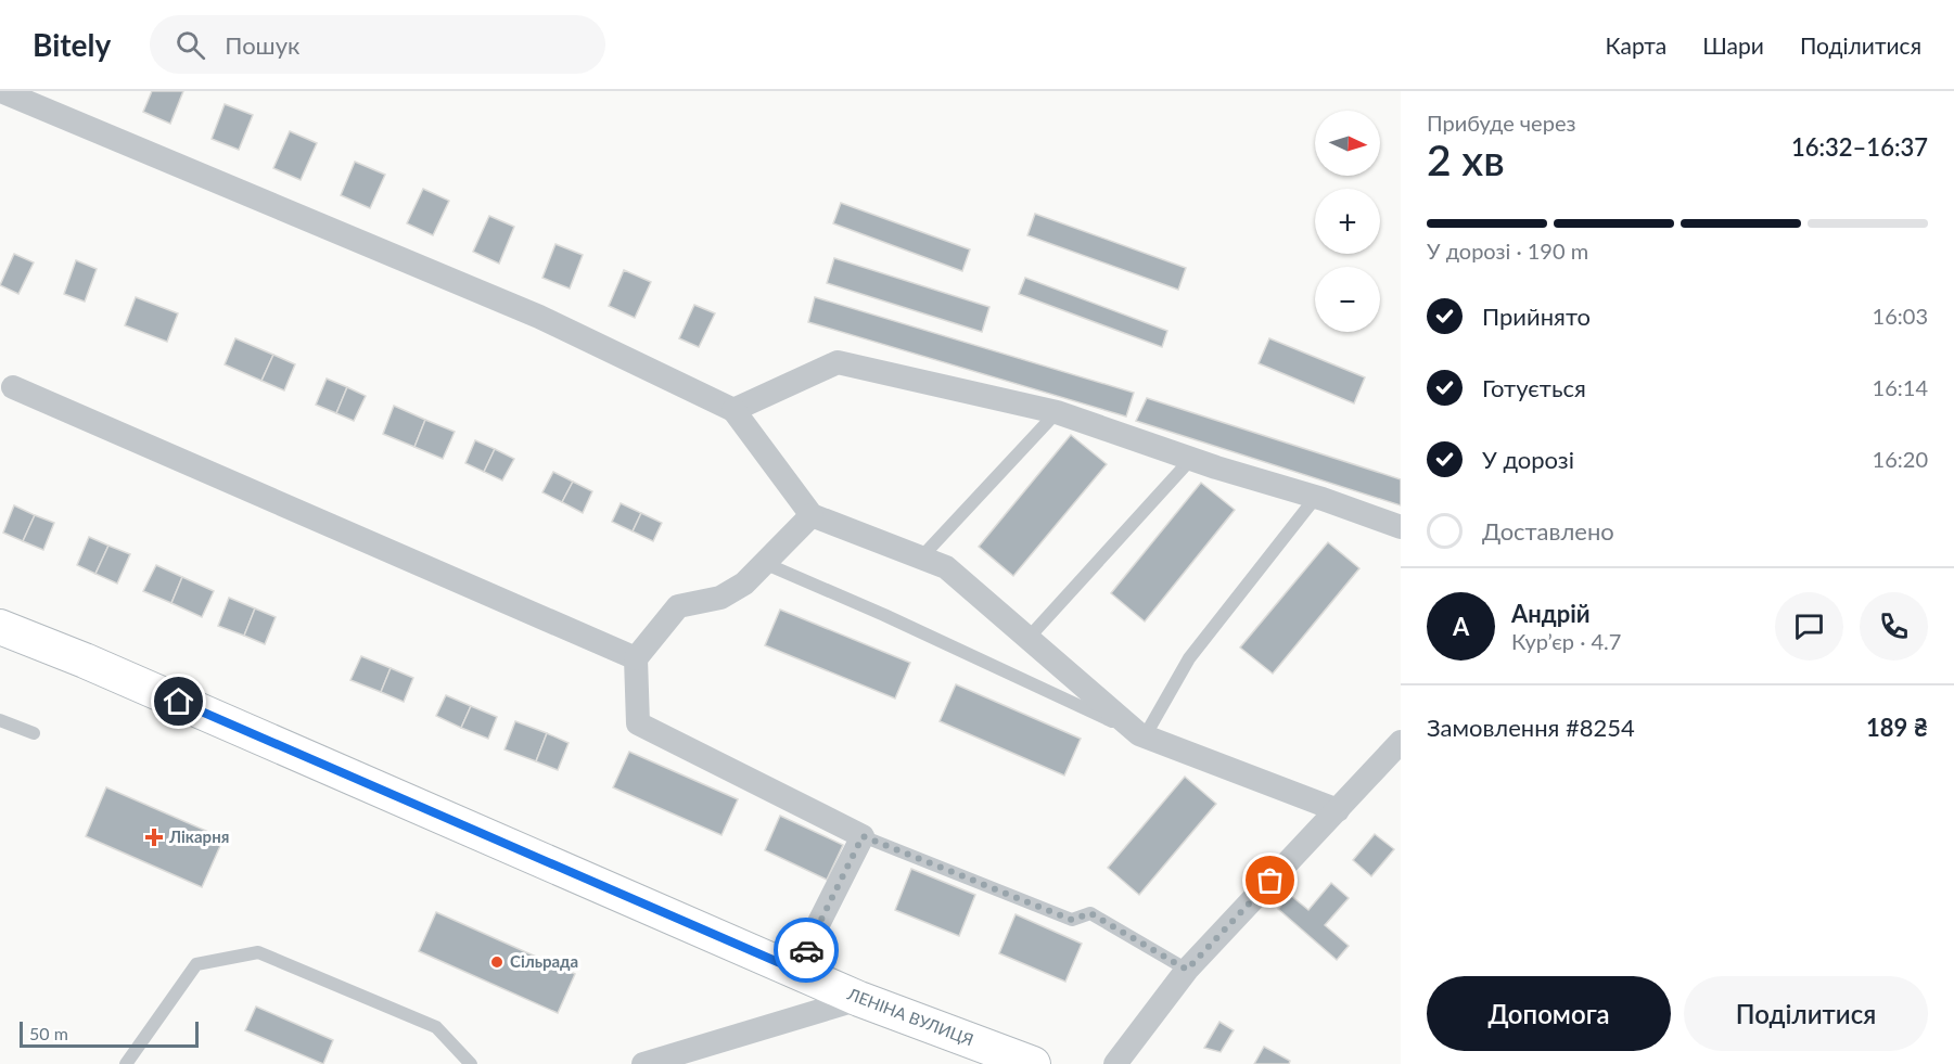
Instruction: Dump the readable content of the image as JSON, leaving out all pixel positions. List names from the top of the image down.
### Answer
{
  "streets": {
    "street": ["ЛЕНІНА ВУЛИЦЯ"]
  },
  "places": {
    "health": ["Лікарня"],
    "other": ["Сільрада"]
  },
  "scale_bar": "50 m",
  "north": "right",
  "page": {
    "header": "Bitely",
    "search": "Пошук",
    "nav": ["Карта", "Шари", "Поділитися"],
    "heading": ["2 хв", "Прибуде через", "16:32–16:37"],
    "panel": [
      "Андрій",
      "Кур’єр · 4.7",
      "Замовлення #8254",
      "189 ₴"
    ],
    "map_buttons": ["+", "−"],
    "bar": "У дорозі · 190 m",
    "list": [
      ["Прийнято", "16:03"],
      ["Готується", "16:14"],
      ["У дорозі", "16:20"],
      "Доставлено"
    ],
    "round": "А",
    "buttons": ["Допомога", "Поділитися"],
    "scale": "50 m"
  }
}
